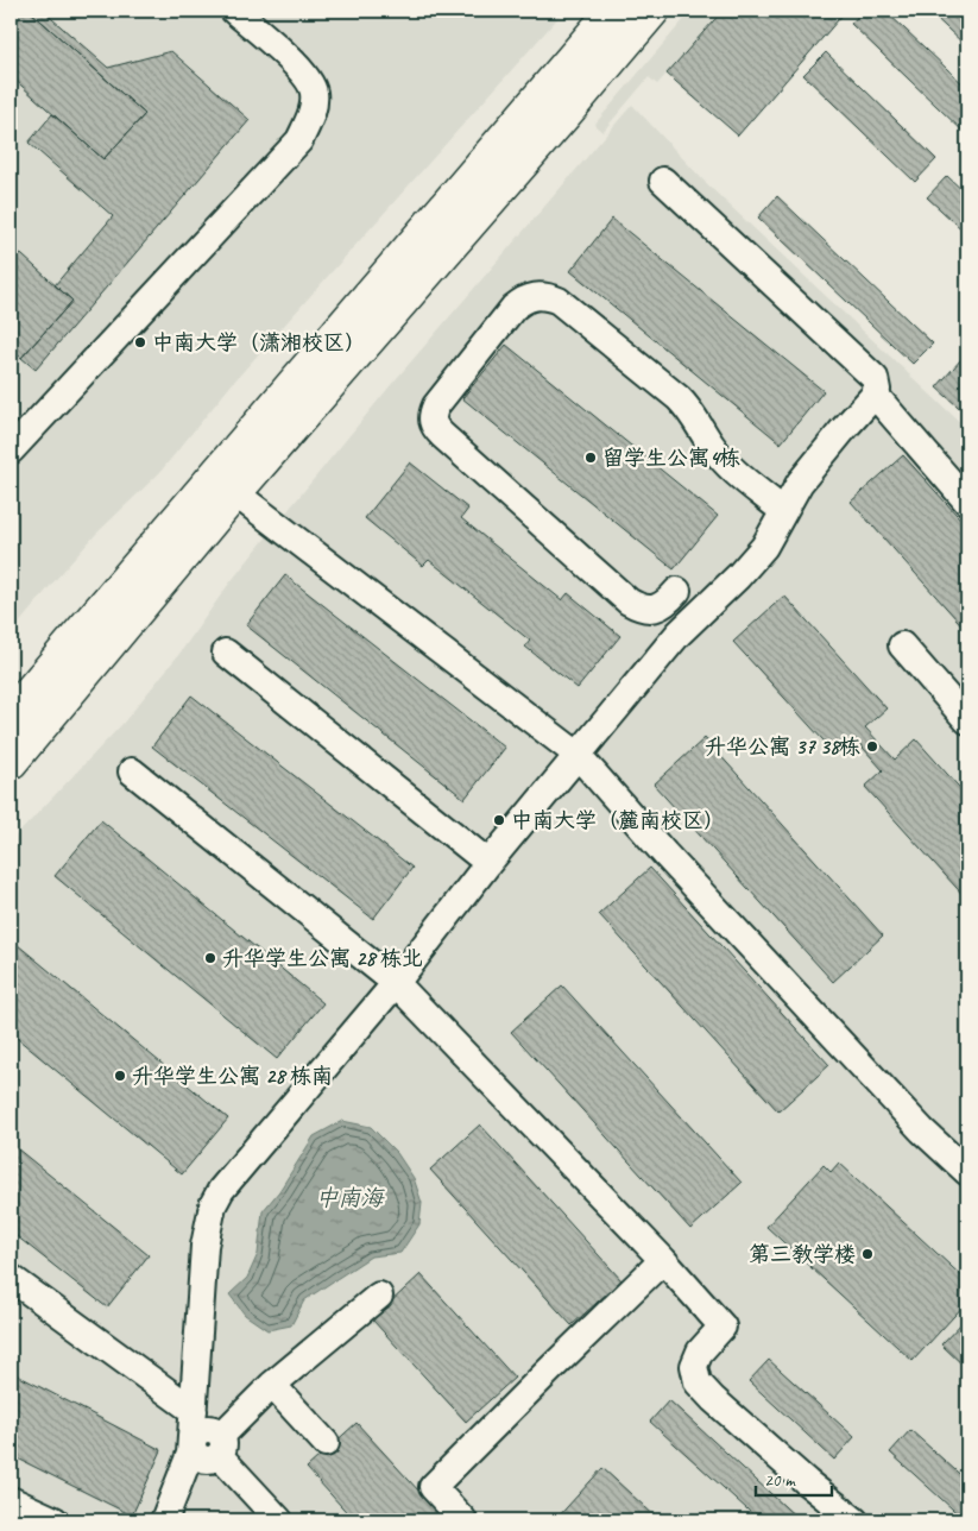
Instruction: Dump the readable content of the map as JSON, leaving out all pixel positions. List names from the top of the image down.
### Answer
{
  "water": ["中南海"],
  "places": [
    "中南大学（潇湘校区）",
    "留学生公寓4栋",
    "升华公寓 37 38栋",
    "中南大学（麓南校区）",
    "升华学生公寓 28 栋北",
    "升华学生公寓 28 栋南",
    "第三教学楼"
  ],
  "scale_bar": "20 m"
}
